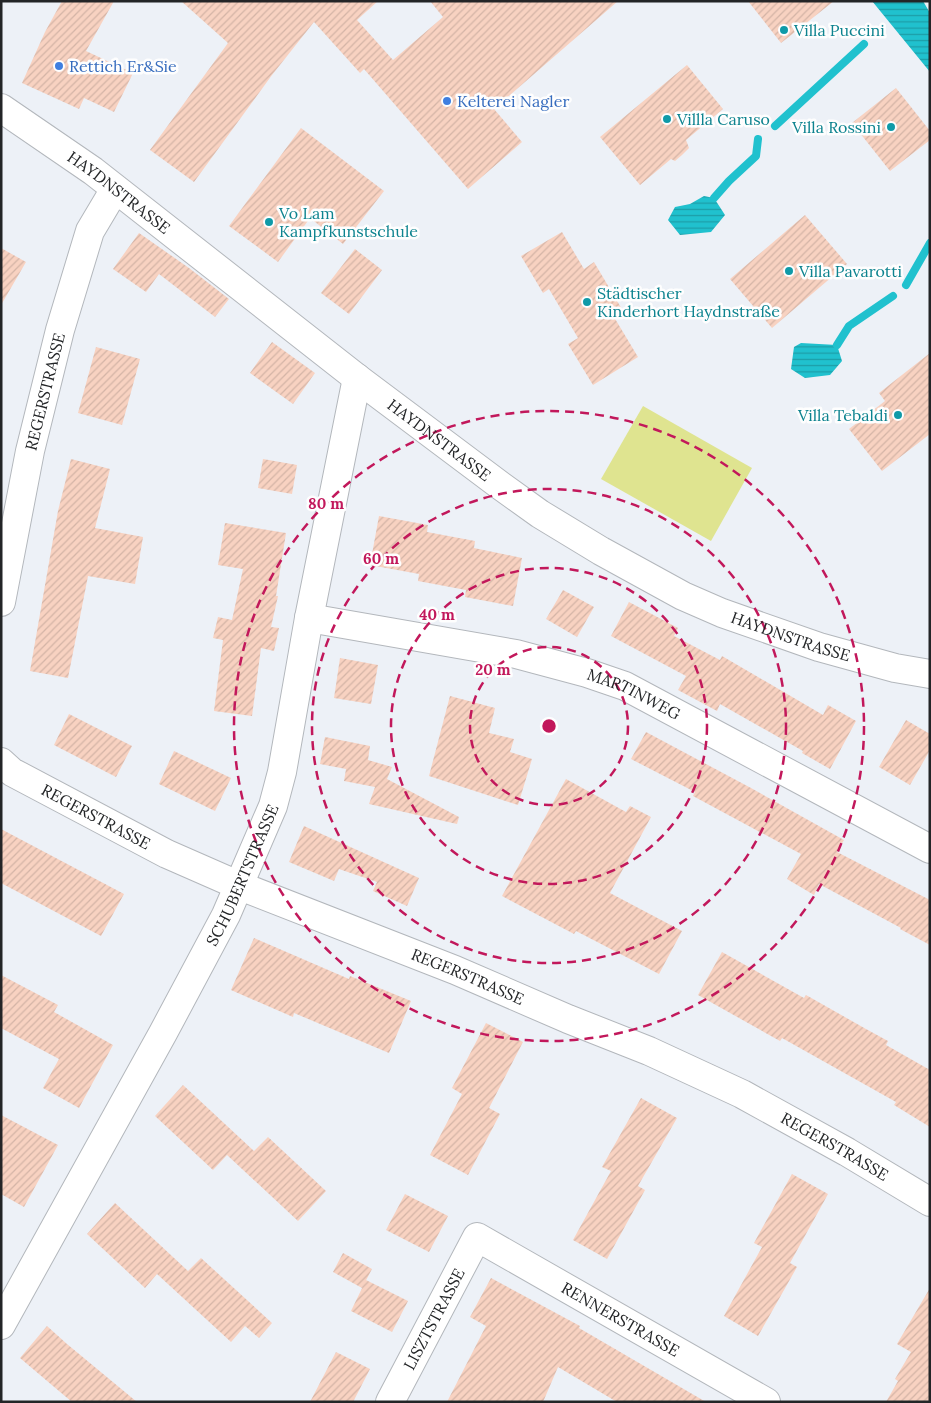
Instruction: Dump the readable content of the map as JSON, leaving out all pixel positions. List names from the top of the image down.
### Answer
{
  "streets": {
    "street": [
      "HAYDNSTRASSE",
      "REGERSTRASSE",
      "MARTINWEG",
      "SCHUBERTSTRASSE",
      "LISZTSTRASSE",
      "RENNERSTRASSE"
    ]
  },
  "crossings": [
    ["HAYDNSTRASSE", "REGERSTRASSE"],
    ["HAYDNSTRASSE", "SCHUBERTSTRASSE"],
    ["REGERSTRASSE", "SCHUBERTSTRASSE"],
    ["MARTINWEG", "SCHUBERTSTRASSE"],
    ["LISZTSTRASSE", "RENNERSTRASSE"]
  ],
  "places": [
    "Villa Puccini",
    "Rettich Er&Sie",
    "Kelterei Nagler",
    "Villla Caruso",
    "Villa Rossini",
    "Vo Lam Kampfkunstschule",
    "Villa Pavarotti",
    "Städtischer Kinderhort Haydnstraße",
    "Villa Tebaldi"
  ],
  "rings": [
    "80 m",
    "60 m",
    "40 m",
    "20 m"
  ]
}
